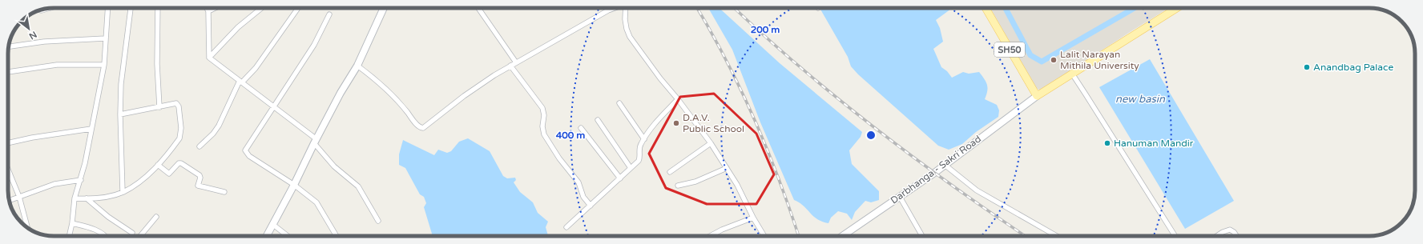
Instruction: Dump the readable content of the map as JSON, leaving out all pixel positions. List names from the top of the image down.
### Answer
{
  "streets": {
    "main road": ["SH50", "Darbhanga - Sakri Road"]
  },
  "crossings": [
    ["SH50", "Darbhanga - Sakri Road"]
  ],
  "water": ["new basin"],
  "places": [
    "Lalit Narayan Mithila University",
    "Anandbag Palace",
    "D.A.V. Public School",
    "Hanuman Mandir"
  ],
  "north": "bottom right",
  "rings": ["200 m", "400 m"]
}
